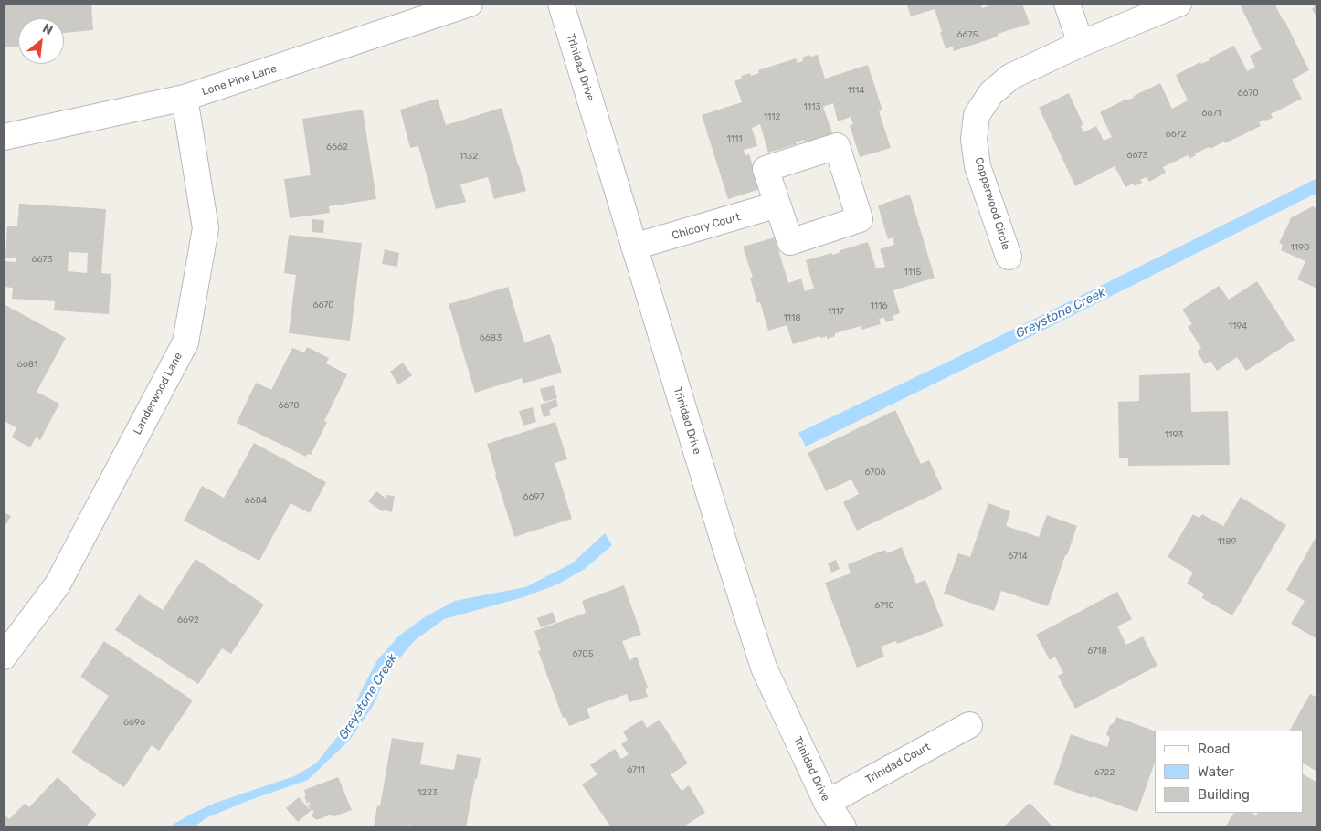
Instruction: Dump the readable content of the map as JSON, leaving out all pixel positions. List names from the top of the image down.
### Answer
{
  "streets": {
    "street": [
      "Trinidad Drive",
      "Lone Pine Lane",
      "Copperwood Circle",
      "Chicory Court",
      "Landerwood Lane",
      "Trinidad Court"
    ]
  },
  "crossings": [
    ["Trinidad Drive", "Chicory Court"],
    ["Trinidad Drive", "Trinidad Court"],
    ["Lone Pine Lane", "Landerwood Lane"]
  ],
  "water": ["Greystone Creek"],
  "house_numbers": [
    "6675",
    "1114",
    "6670",
    "1113",
    "6671",
    "1112",
    "6672",
    "1111",
    "6662",
    "6673",
    "1132",
    "1190",
    "6673",
    "1115",
    "6670",
    "1116",
    "1117",
    "1118",
    "1194",
    "6683",
    "6681",
    "6678",
    "1193",
    "6706",
    "6697",
    "6684",
    "1189",
    "6714",
    "6710",
    "6692",
    "6718",
    "6705",
    "6696",
    "6711",
    "6722",
    "1223"
  ],
  "legend": ["Road", "Water", "Building"],
  "north": "top right"
}
